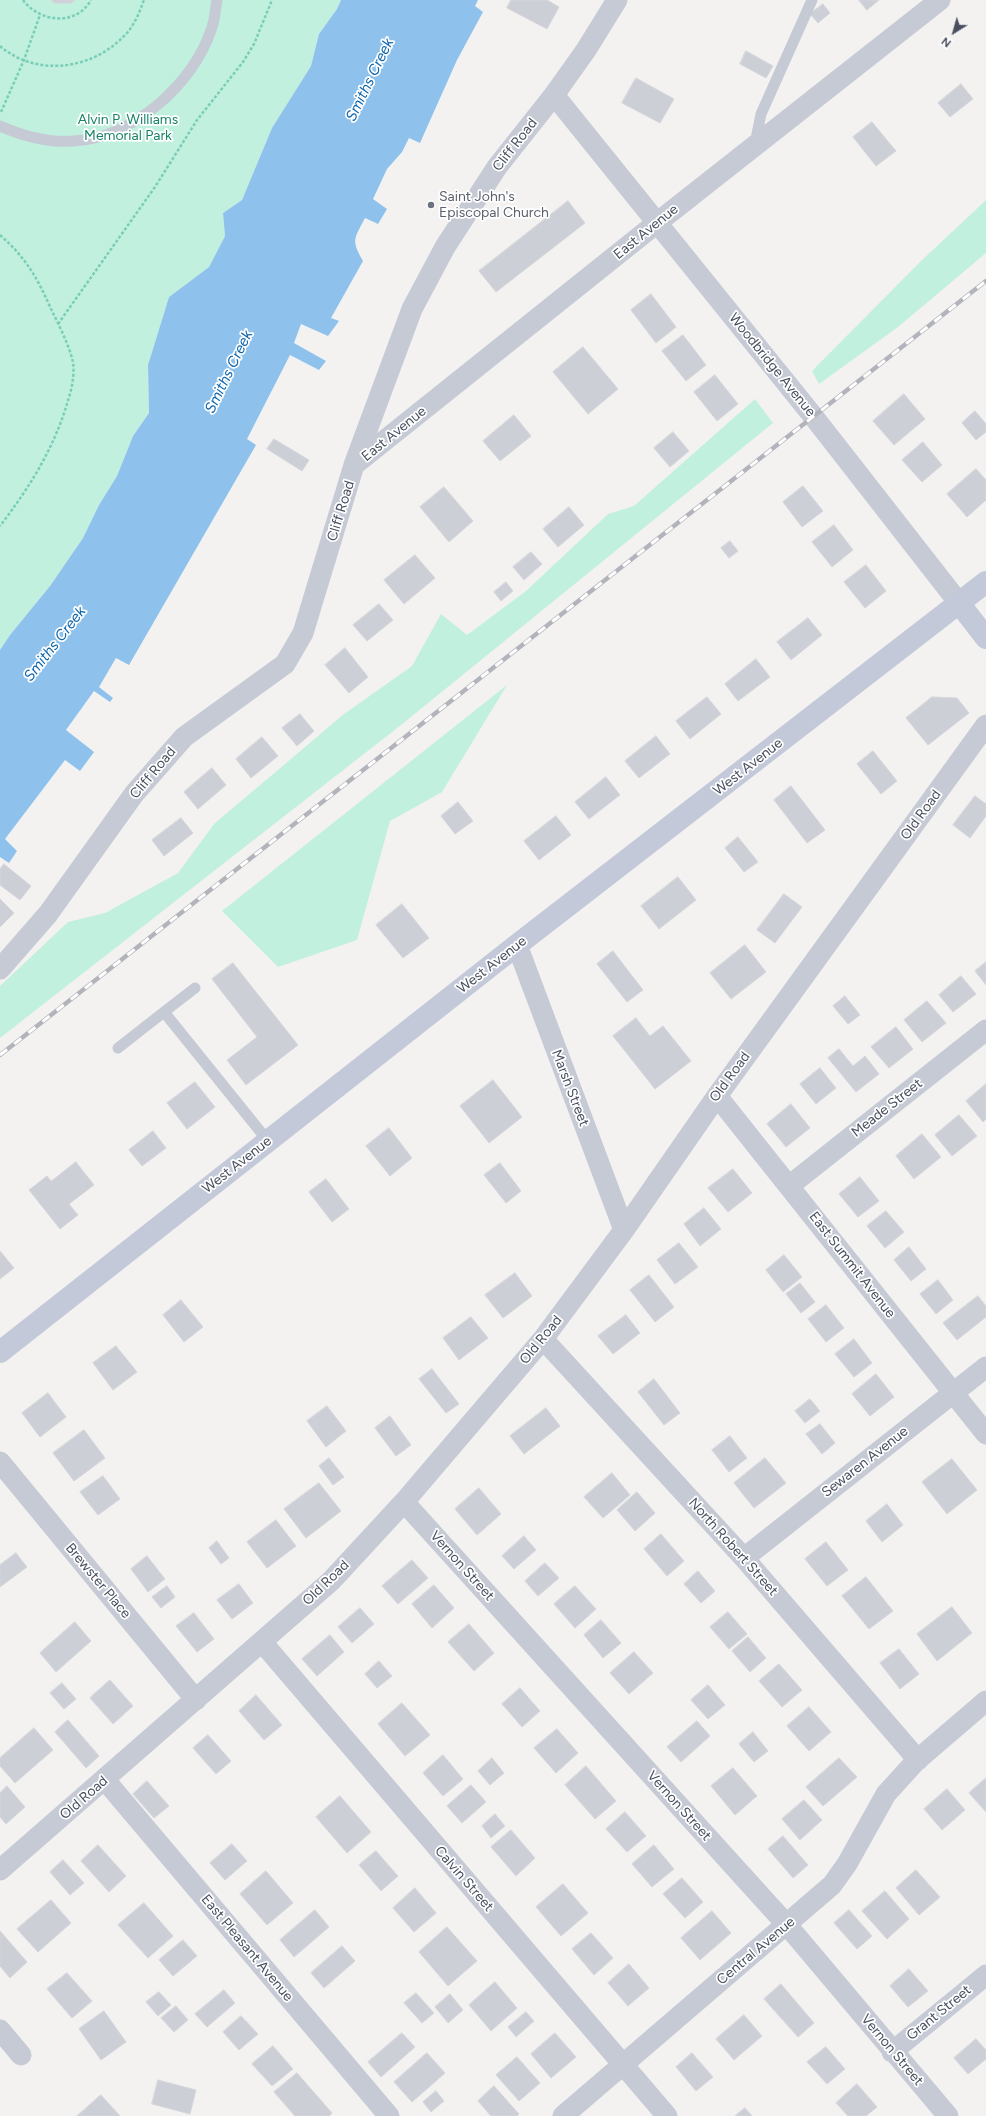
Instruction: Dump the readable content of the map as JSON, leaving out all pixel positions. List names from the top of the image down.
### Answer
{
  "streets": {
    "street": [
      "Cliff Road",
      "East Avenue",
      "Woodbridge Avenue",
      "West Avenue",
      "Old Road",
      "Marsh Street",
      "Meade Street",
      "East Summit Avenue",
      "Sewaren Avenue",
      "North Robert Street",
      "Vernon Street",
      "Brewster Place",
      "Calvin Street",
      "East Pleasant Avenue",
      "Central Avenue",
      "Grant Street"
    ]
  },
  "crossings": [
    ["Cliff Road", "East Avenue"],
    ["Cliff Road", "Woodbridge Avenue"],
    ["East Avenue", "Woodbridge Avenue"],
    ["Woodbridge Avenue", "West Avenue"],
    ["West Avenue", "Marsh Street"],
    ["Old Road", "Marsh Street"],
    ["Old Road", "East Summit Avenue"],
    ["Old Road", "North Robert Street"],
    ["Old Road", "Vernon Street"],
    ["Old Road", "Brewster Place"],
    ["Old Road", "Calvin Street"],
    ["Old Road", "East Pleasant Avenue"],
    ["Meade Street", "East Summit Avenue"],
    ["East Summit Avenue", "Sewaren Avenue"],
    ["Sewaren Avenue", "North Robert Street"],
    ["North Robert Street", "Central Avenue"],
    ["Vernon Street", "Central Avenue"],
    ["Vernon Street", "Grant Street"],
    ["Calvin Street", "Central Avenue"]
  ],
  "water": ["Smiths Creek"],
  "parks": ["Alvin P. Williams Memorial Park"],
  "places": ["Saint John's Episcopal Church"],
  "north": "bottom left"
}
